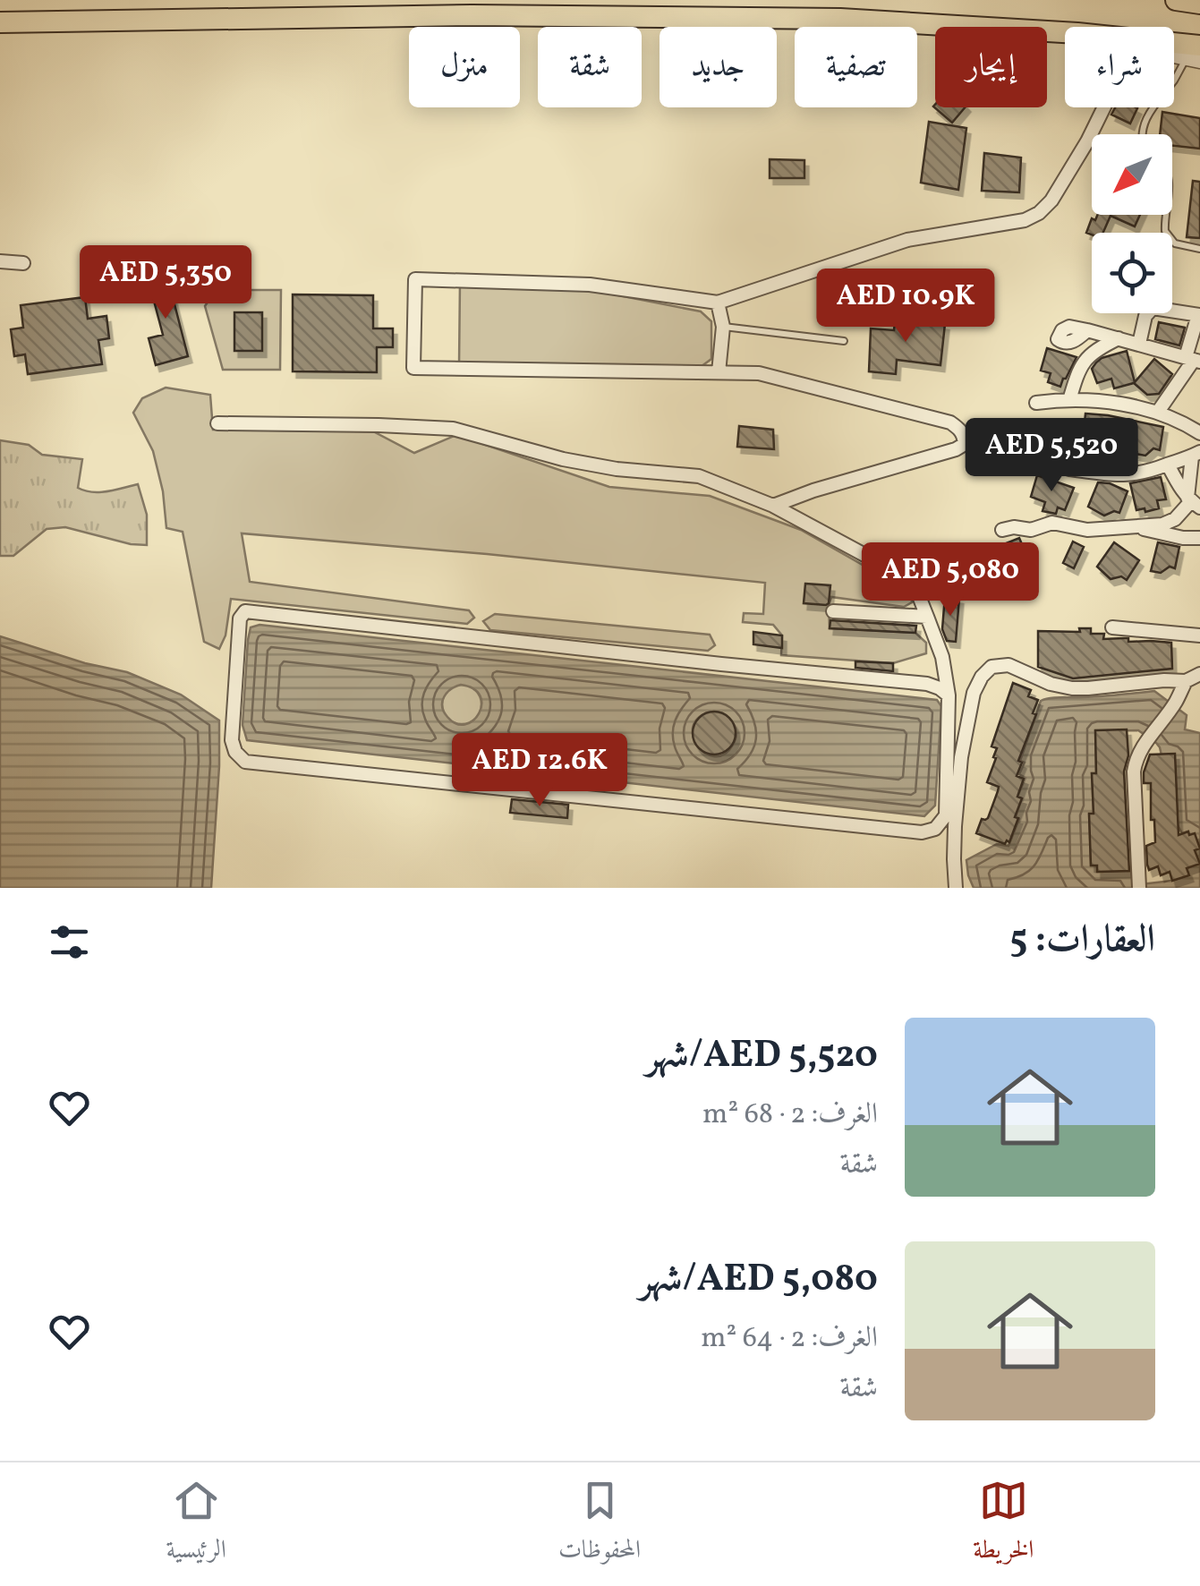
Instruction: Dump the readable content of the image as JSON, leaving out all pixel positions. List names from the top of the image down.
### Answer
{
  "north": "bottom left",
  "page": {
    "chip": [
      "شراء",
      "إيجار",
      "تصفية",
      "جديد",
      "شقة",
      "منزل"
    ],
    "price": [
      "AED 5,350",
      "AED 10.9K",
      "AED 5,520",
      "AED 5,080",
      "AED 12.6K"
    ],
    "heading": "العقارات: 5",
    "list": [
      {
        "name": "AED 5,520/شهر",
        "note": "الغرف: 2 · 68 m² · شقة"
      },
      {
        "name": "AED 5,080/شهر",
        "note": "الغرف: 2 · 64 m² · شقة"
      }
    ],
    "tabs": ["الخريطة", "المحفوظات", "الرئيسية"]
  }
}
